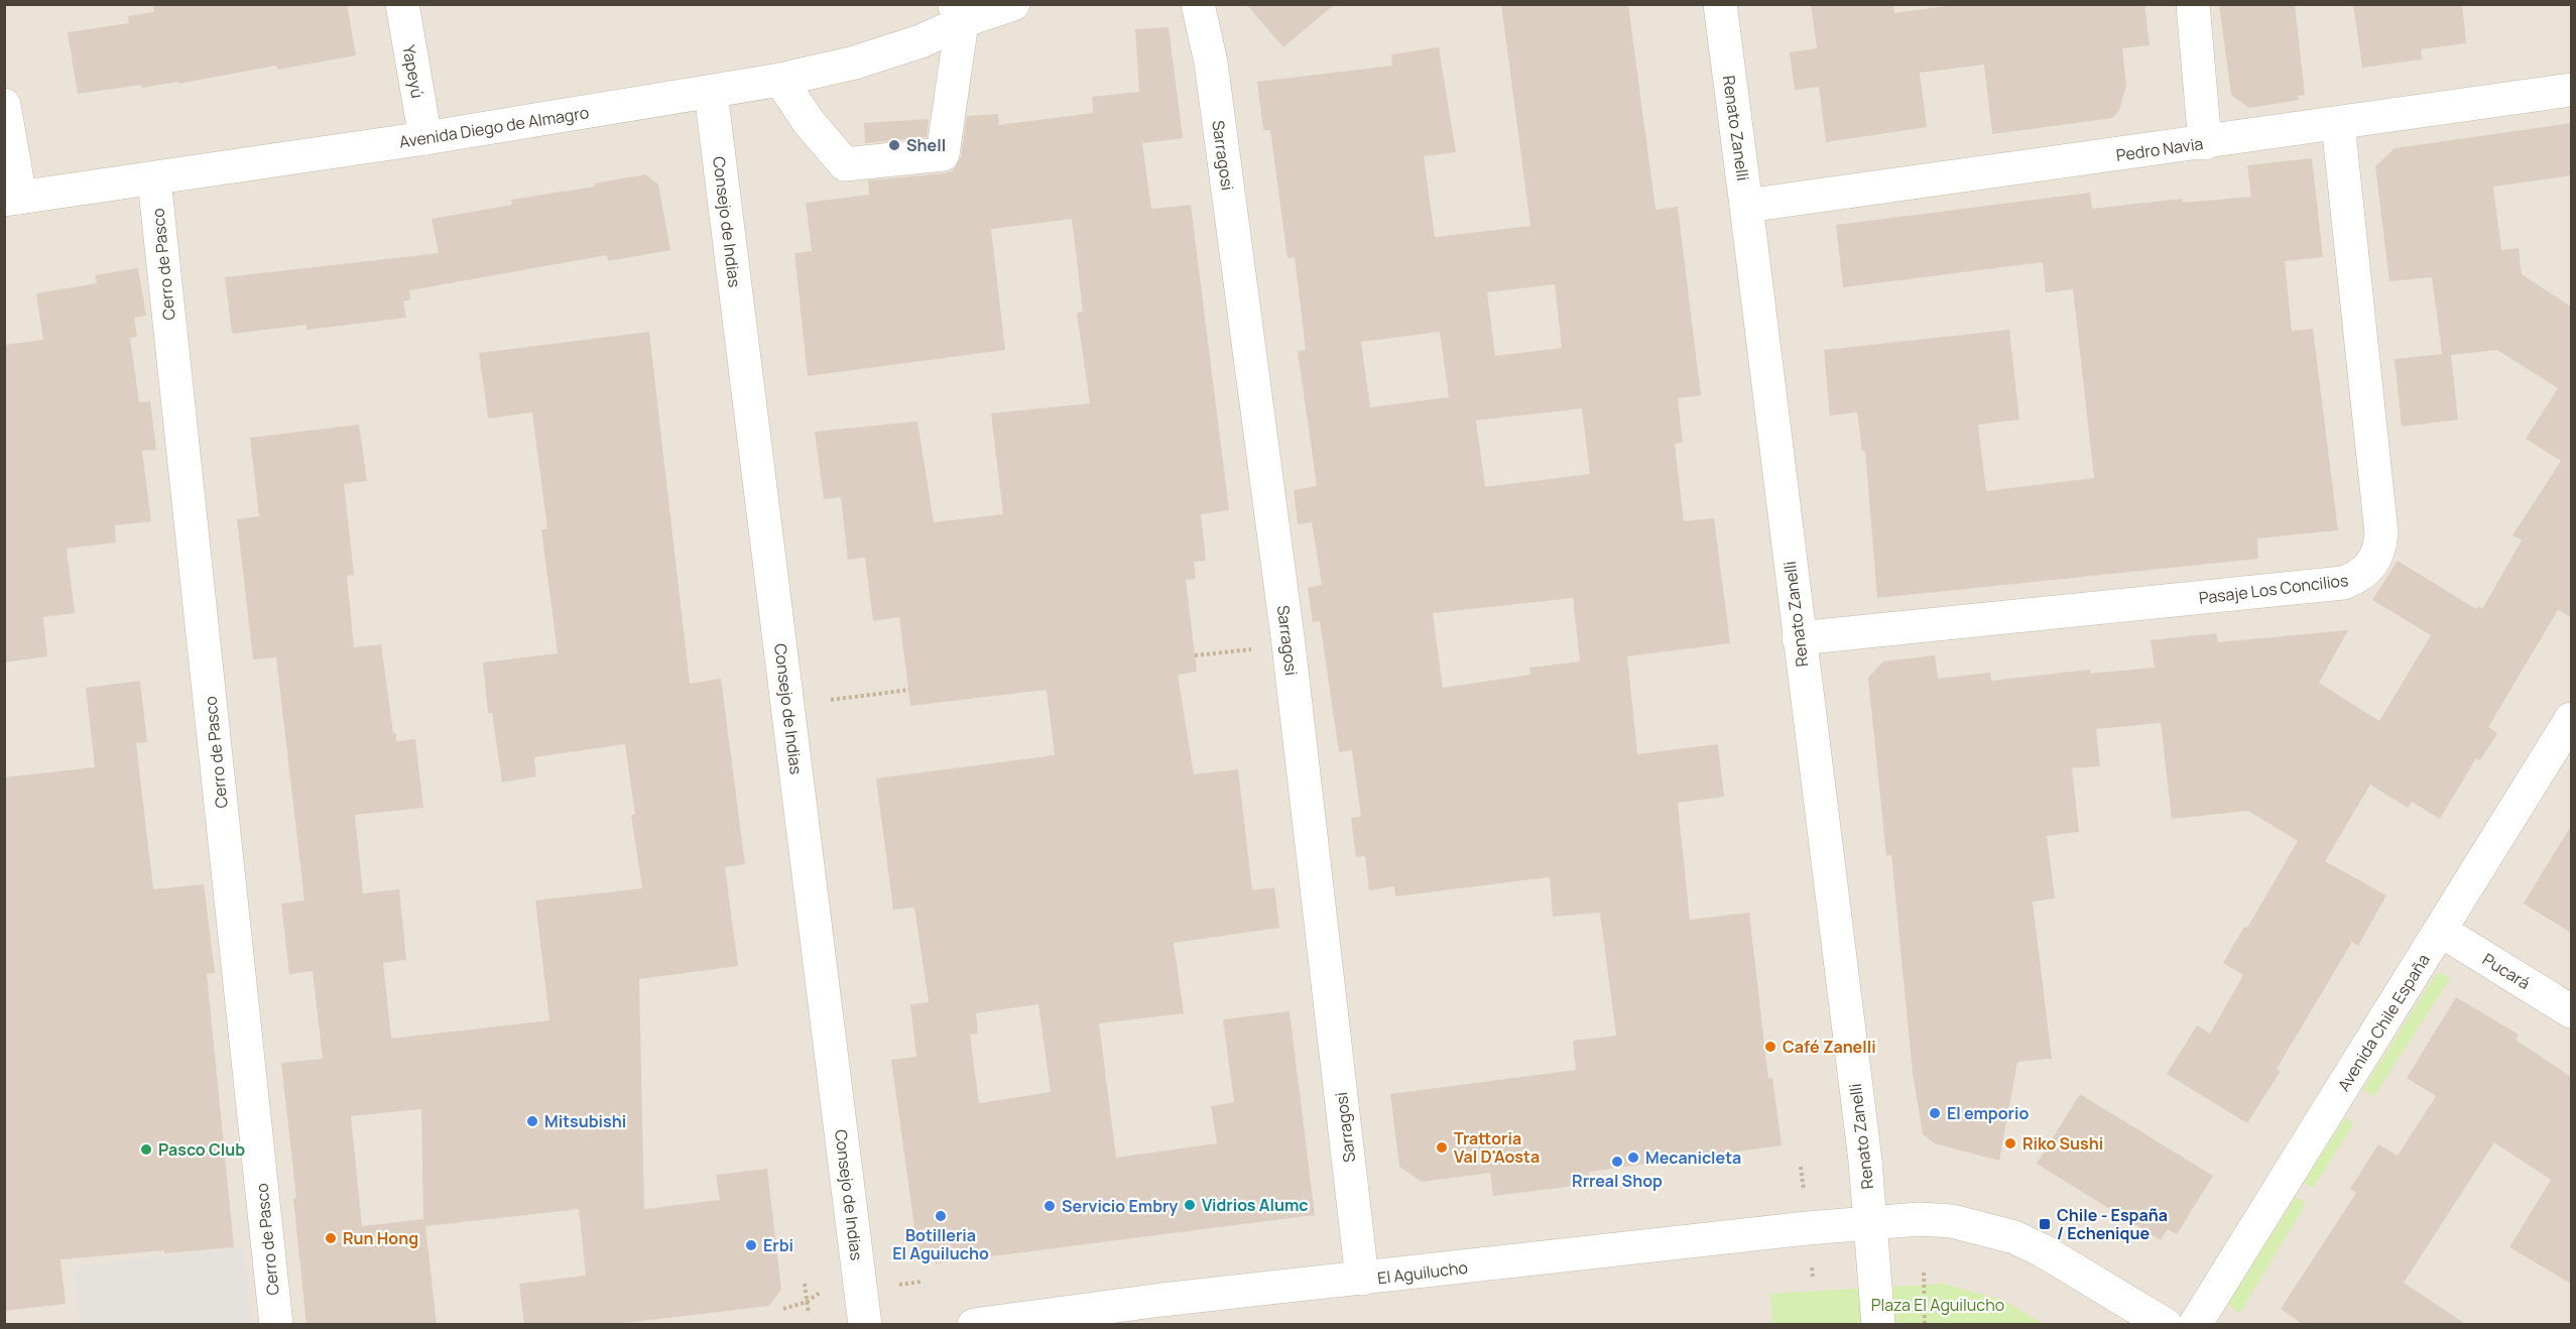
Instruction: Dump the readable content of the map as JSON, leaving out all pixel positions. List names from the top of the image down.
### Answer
{
  "streets": {
    "street": [
      "Yapeyú",
      "Avenida Diego de Almagro",
      "Renato Zanelli",
      "Pedro Navia",
      "Sarragosi",
      "Consejo de Indias",
      "Cerro de Pasco",
      "Pasaje Los Concilios",
      "Pucará",
      "Avenida Chile España",
      "El Aguilucho"
    ]
  },
  "crossings": [
    ["Yapeyú", "Avenida Diego de Almagro"],
    ["Avenida Diego de Almagro", "Consejo de Indias"],
    ["Avenida Diego de Almagro", "Cerro de Pasco"],
    ["Renato Zanelli", "Pedro Navia"],
    ["Renato Zanelli", "Pasaje Los Concilios"],
    ["Renato Zanelli", "El Aguilucho"],
    ["Pedro Navia", "Pasaje Los Concilios"],
    ["Sarragosi", "El Aguilucho"],
    ["Pucará", "Avenida Chile España"]
  ],
  "parks": ["Plaza El Aguilucho"],
  "places": {
    "other": [
      "Shell",
      "Café Zanelli",
      "El emporio",
      "Mitsubishi",
      "Riko Sushi",
      "Trattoria Val D'Aosta",
      "Pasco Club",
      "Mecanicleta",
      "Rrreal Shop",
      "Vidrios Alumc",
      "Servicio Embry",
      "Botilleria El Aguilucho",
      "Run Hong",
      "Erbi"
    ],
    "transit": ["Chile - España / Echenique"]
  }
}
